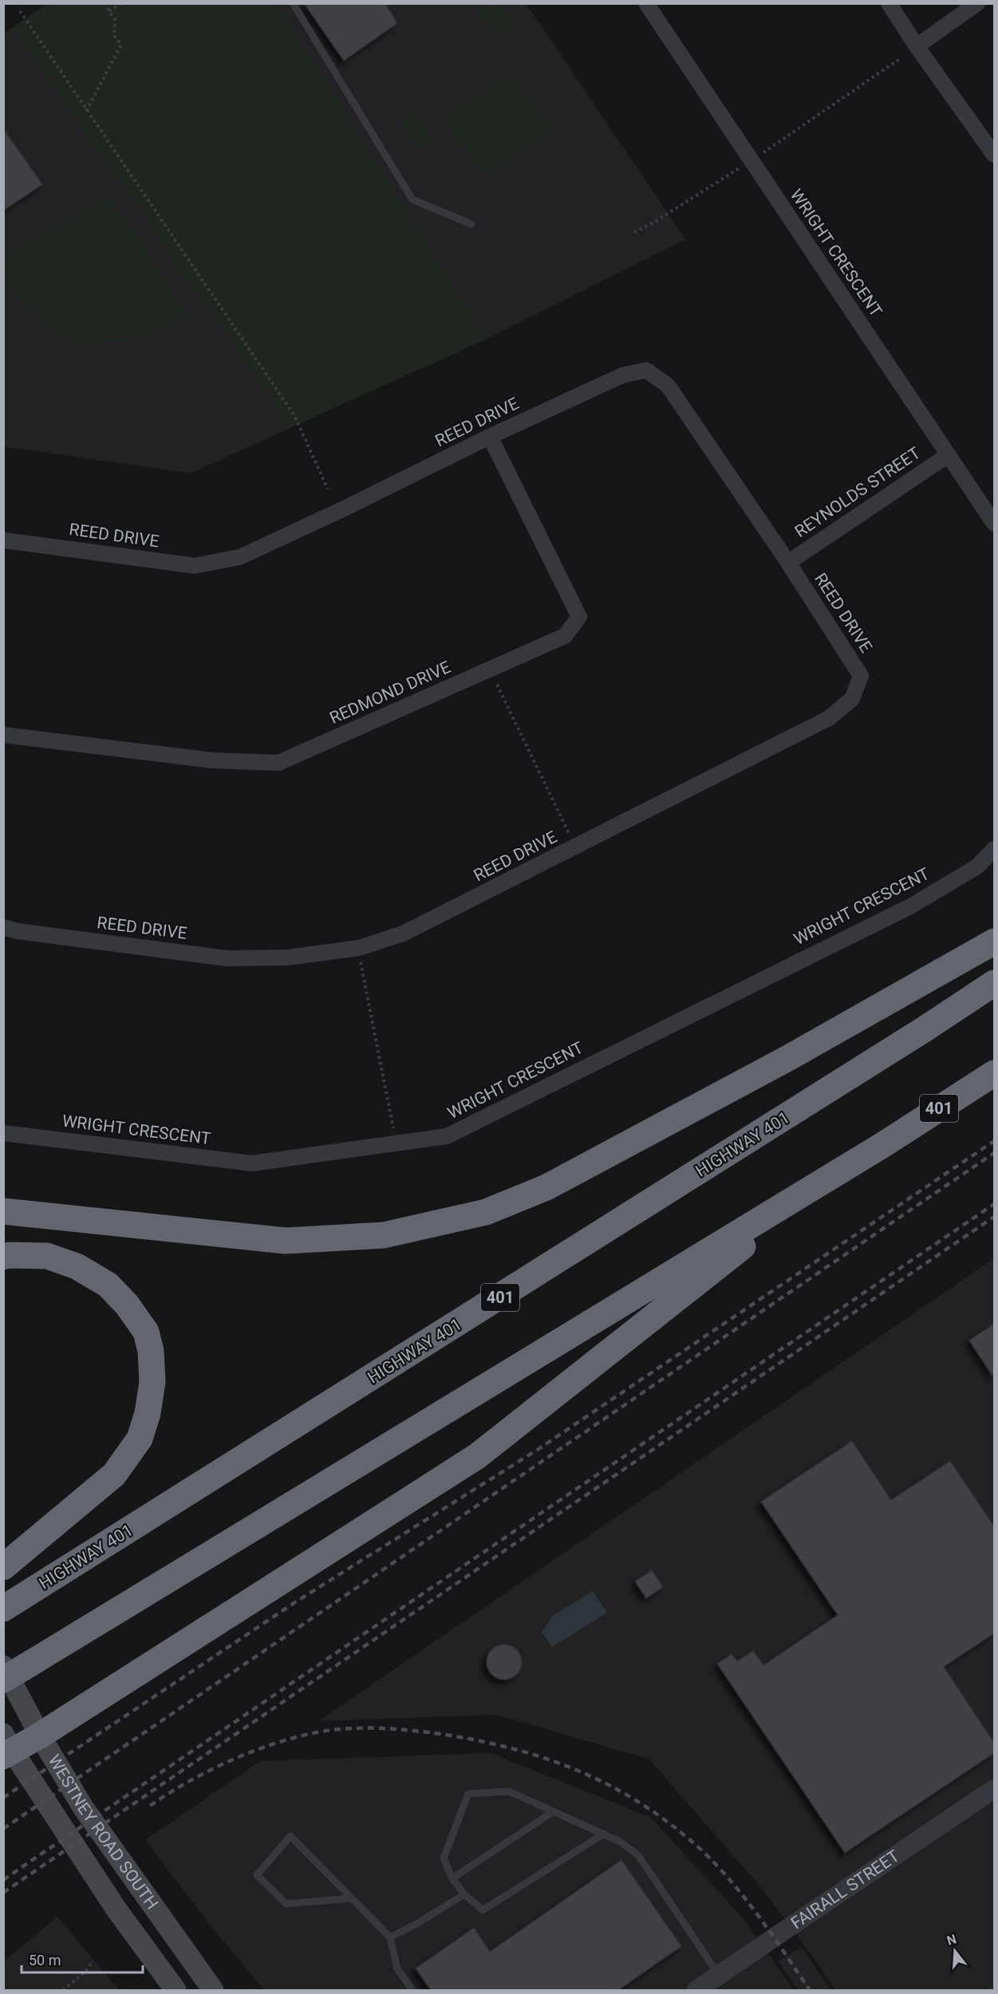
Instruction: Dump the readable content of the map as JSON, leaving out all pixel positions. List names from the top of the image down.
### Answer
{
  "streets": {
    "highway": ["401", "HIGHWAY 401"],
    "main road": ["WESTNEY ROAD SOUTH"],
    "street": [
      "WRIGHT CRESCENT",
      "REED DRIVE",
      "REYNOLDS STREET",
      "REDMOND DRIVE",
      "FAIRALL STREET"
    ]
  },
  "crossings": [
    ["WRIGHT CRESCENT", "REYNOLDS STREET"],
    ["REED DRIVE", "REYNOLDS STREET"],
    ["REED DRIVE", "REDMOND DRIVE"]
  ],
  "scale_bar": "50 m",
  "north": "top"
}
